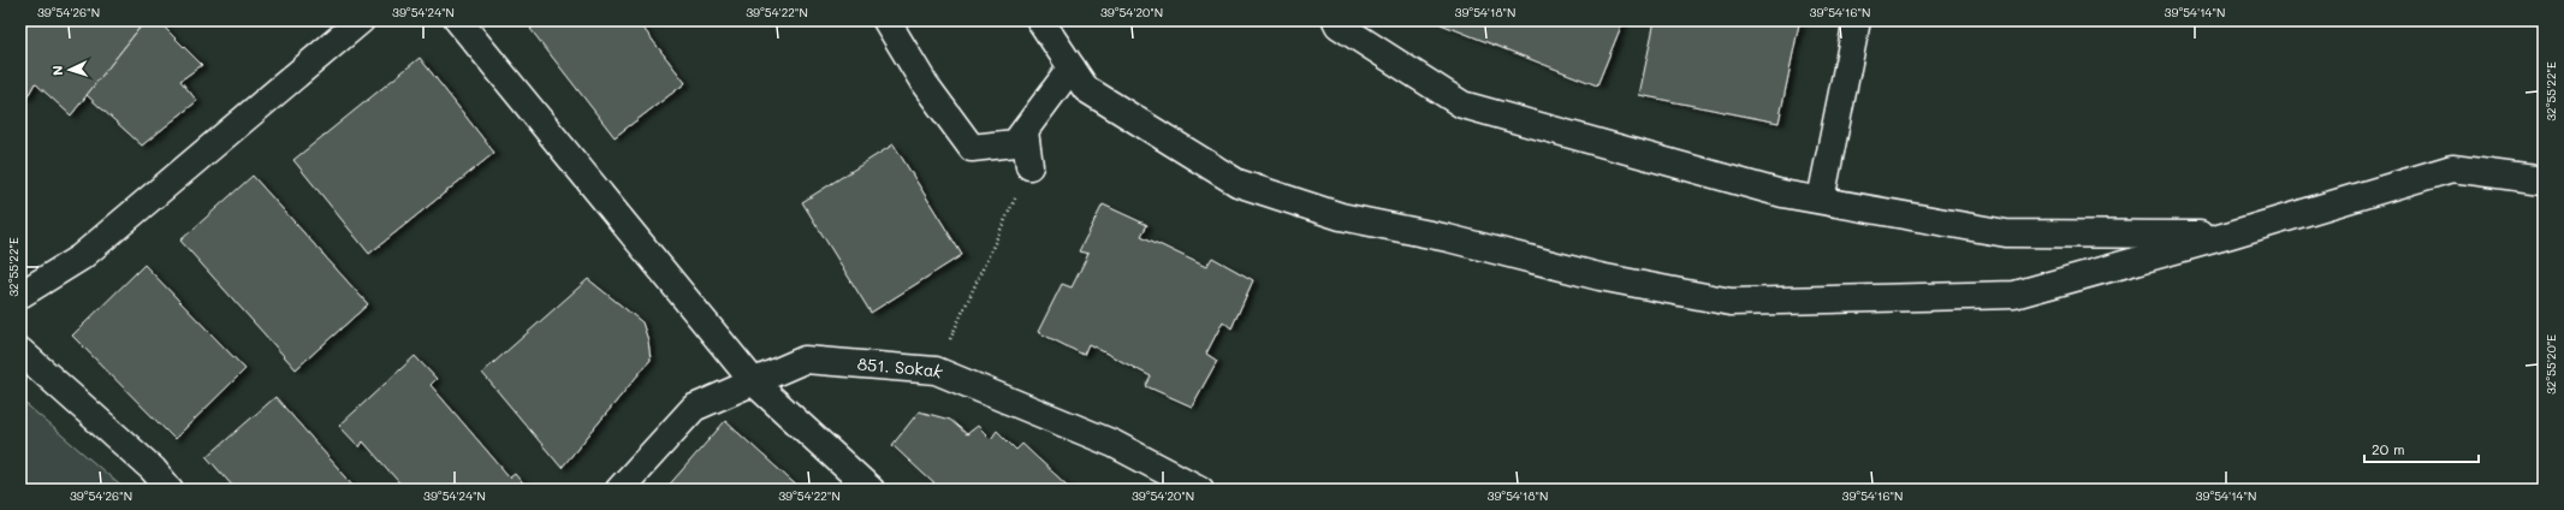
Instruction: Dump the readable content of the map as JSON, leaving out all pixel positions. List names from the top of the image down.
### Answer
{
  "streets": {
    "street": ["851. Sokak"]
  },
  "scale_bar": "20 m",
  "north": "left",
  "coordinates": [
    "39°54'26\"N",
    "39°54'24\"N",
    "39°54'22\"N",
    "39°54'20\"N",
    "39°54'18\"N",
    "39°54'16\"N",
    "39°54'14\"N",
    "32°55'22\"E",
    "32°55'20\"E"
  ]
}
